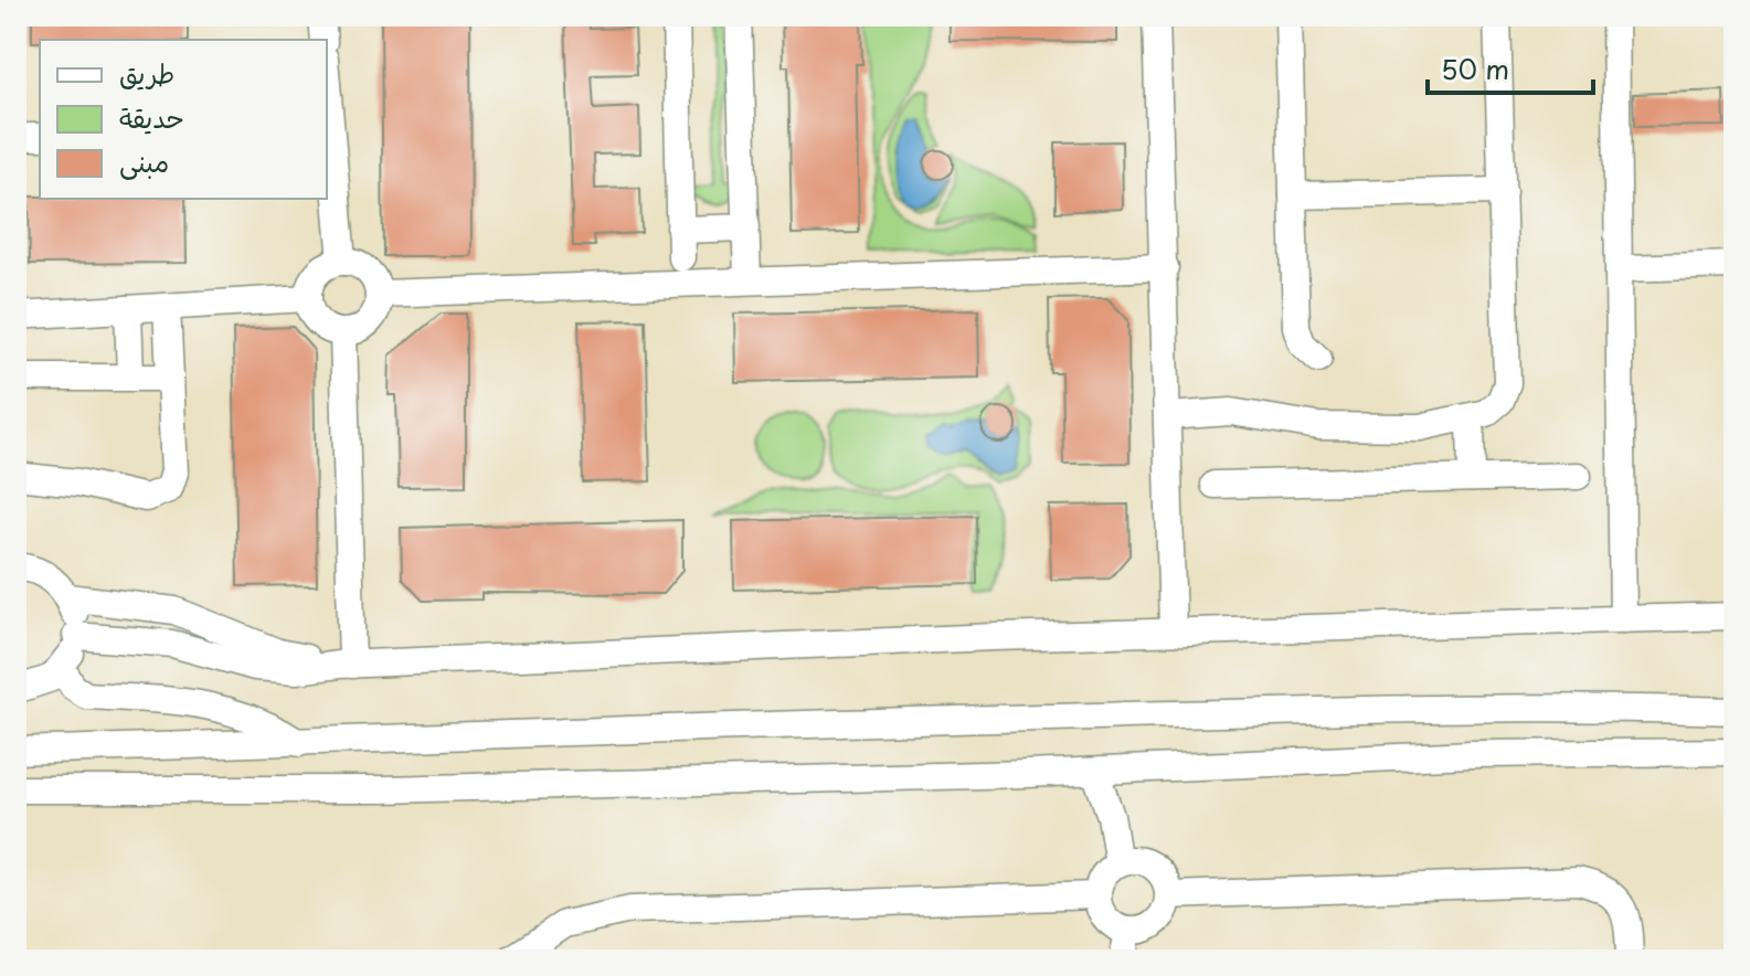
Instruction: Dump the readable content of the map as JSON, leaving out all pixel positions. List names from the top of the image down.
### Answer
{
  "legend": ["طريق", "حديقة", "مبنى"],
  "scale_bar": "50 m"
}
